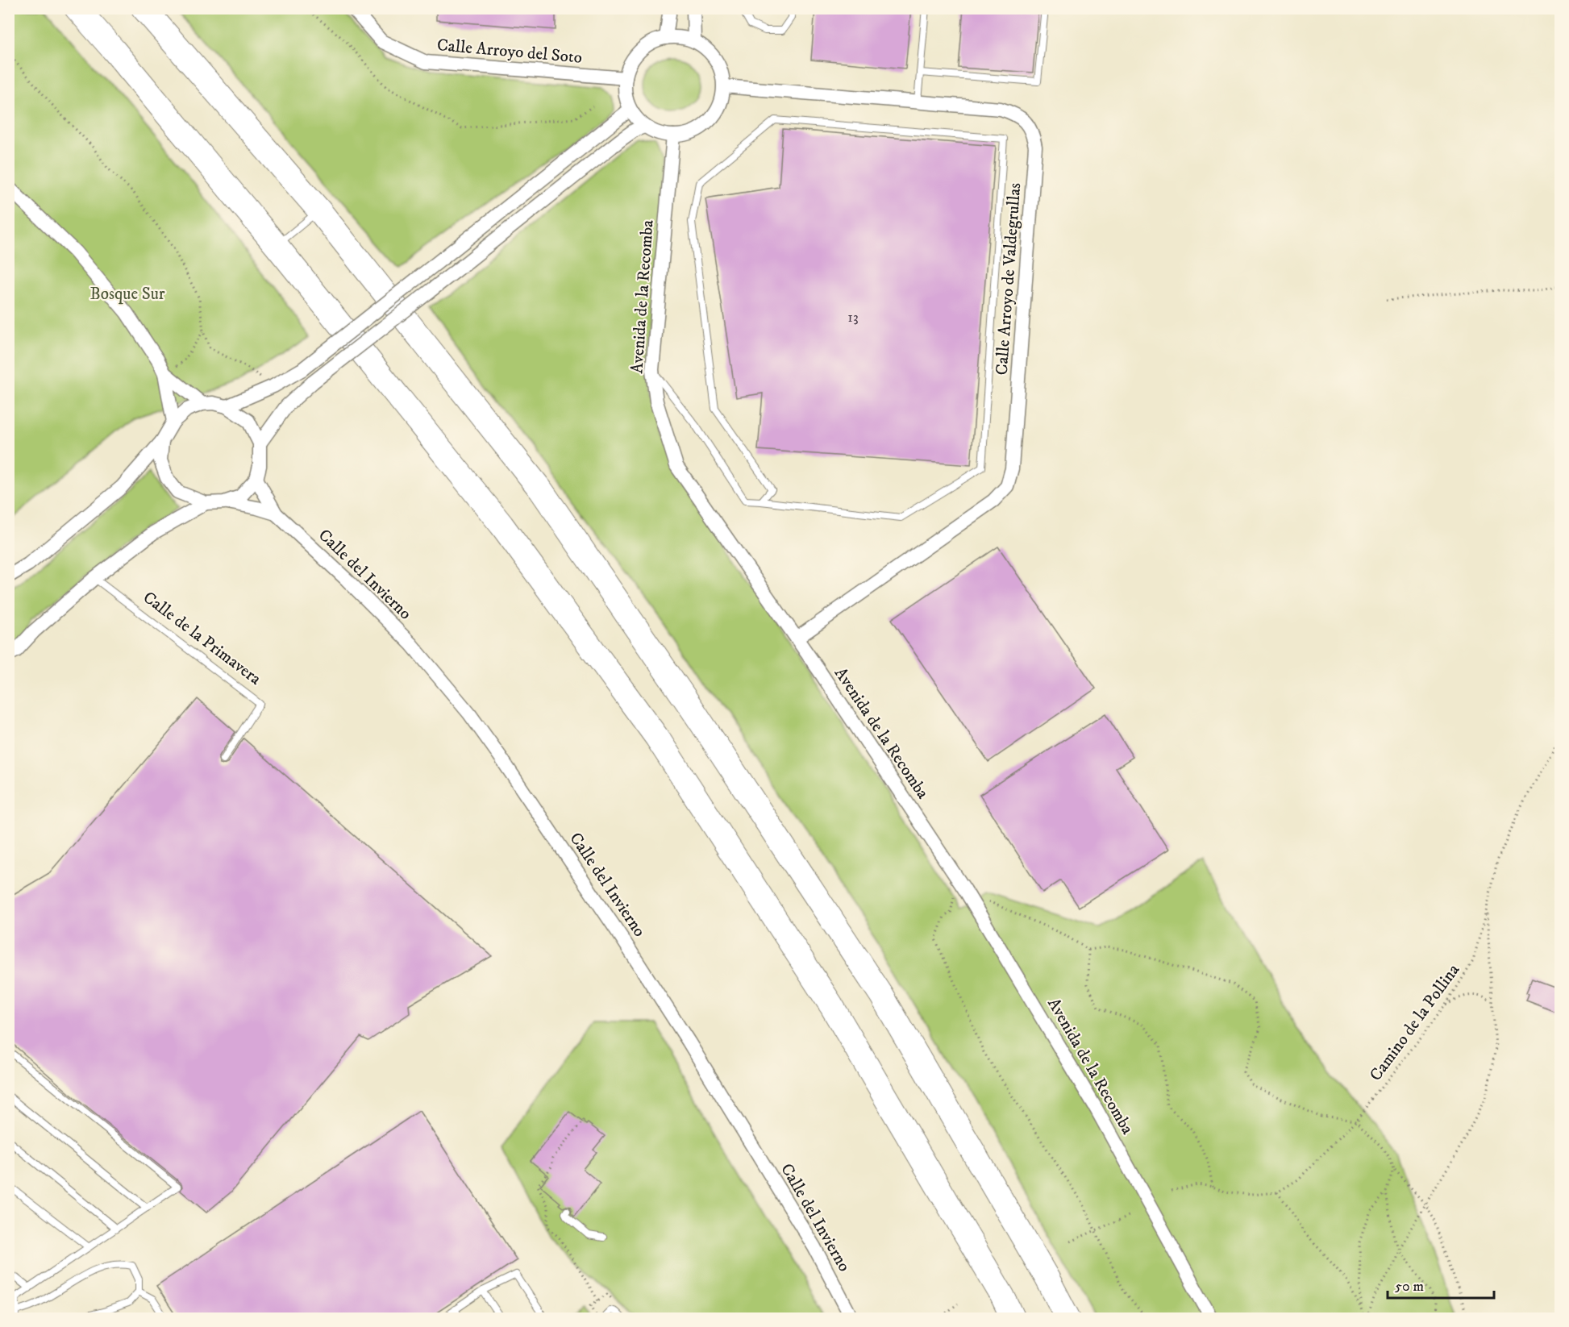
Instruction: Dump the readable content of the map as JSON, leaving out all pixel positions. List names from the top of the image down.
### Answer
{
  "streets": {
    "street": [
      "Calle Arroyo del Soto",
      "Calle Arroyo de Valdegrullas",
      "Avenida de la Recomba",
      "Calle del Invierno"
    ],
    "lane": ["Calle de la Primavera"],
    "path": ["Camino de la Pollina"]
  },
  "crossings": [
    ["Calle Arroyo del Soto", "Calle Arroyo de Valdegrullas"],
    ["Calle Arroyo del Soto", "Avenida de la Recomba"],
    ["Calle Arroyo de Valdegrullas", "Avenida de la Recomba"]
  ],
  "parks": ["Bosque Sur"],
  "house_numbers": ["13"],
  "scale_bar": "50 m"
}
